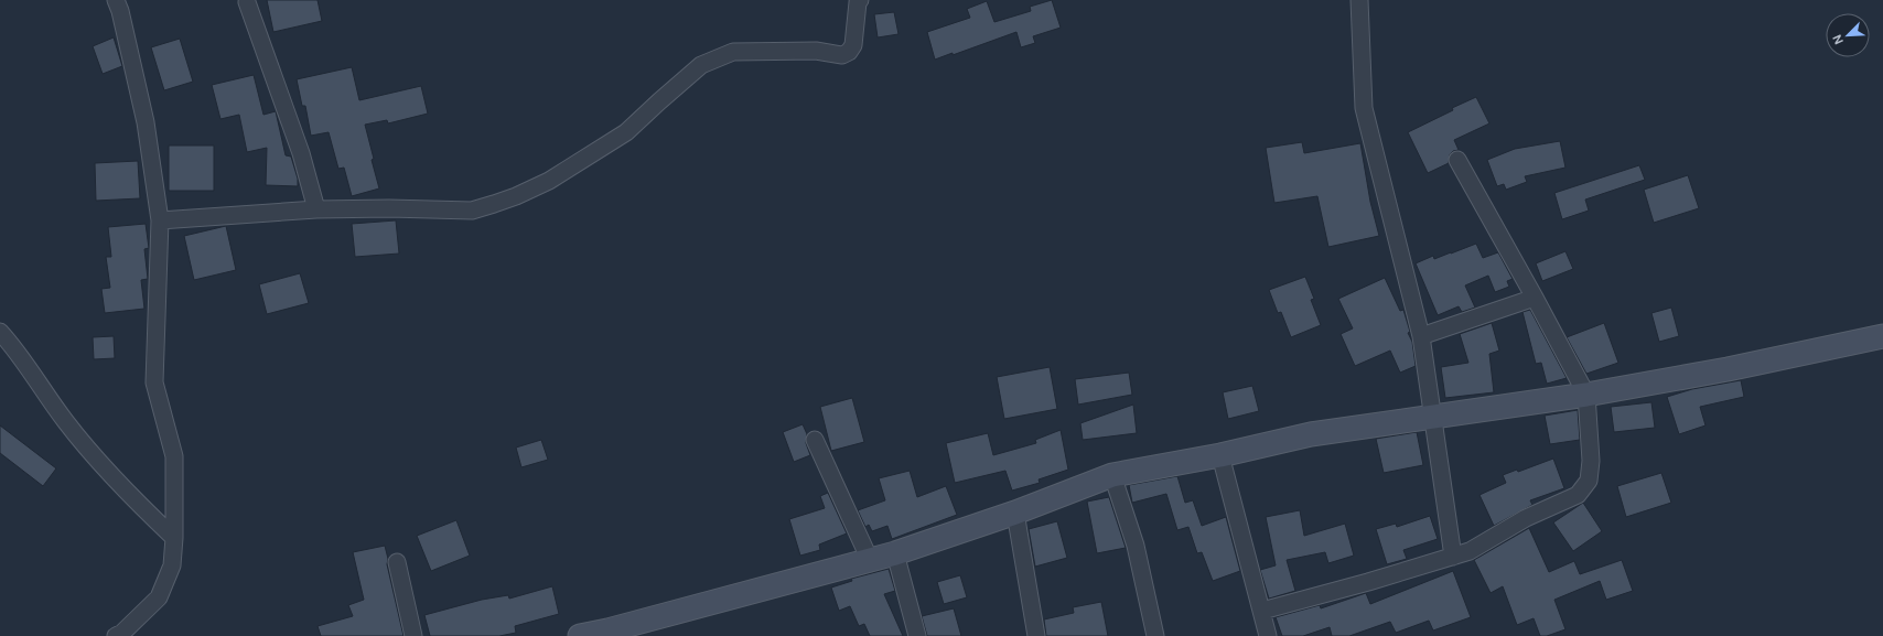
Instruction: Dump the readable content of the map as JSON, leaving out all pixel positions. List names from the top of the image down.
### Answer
{
  "north": "bottom left"
}
